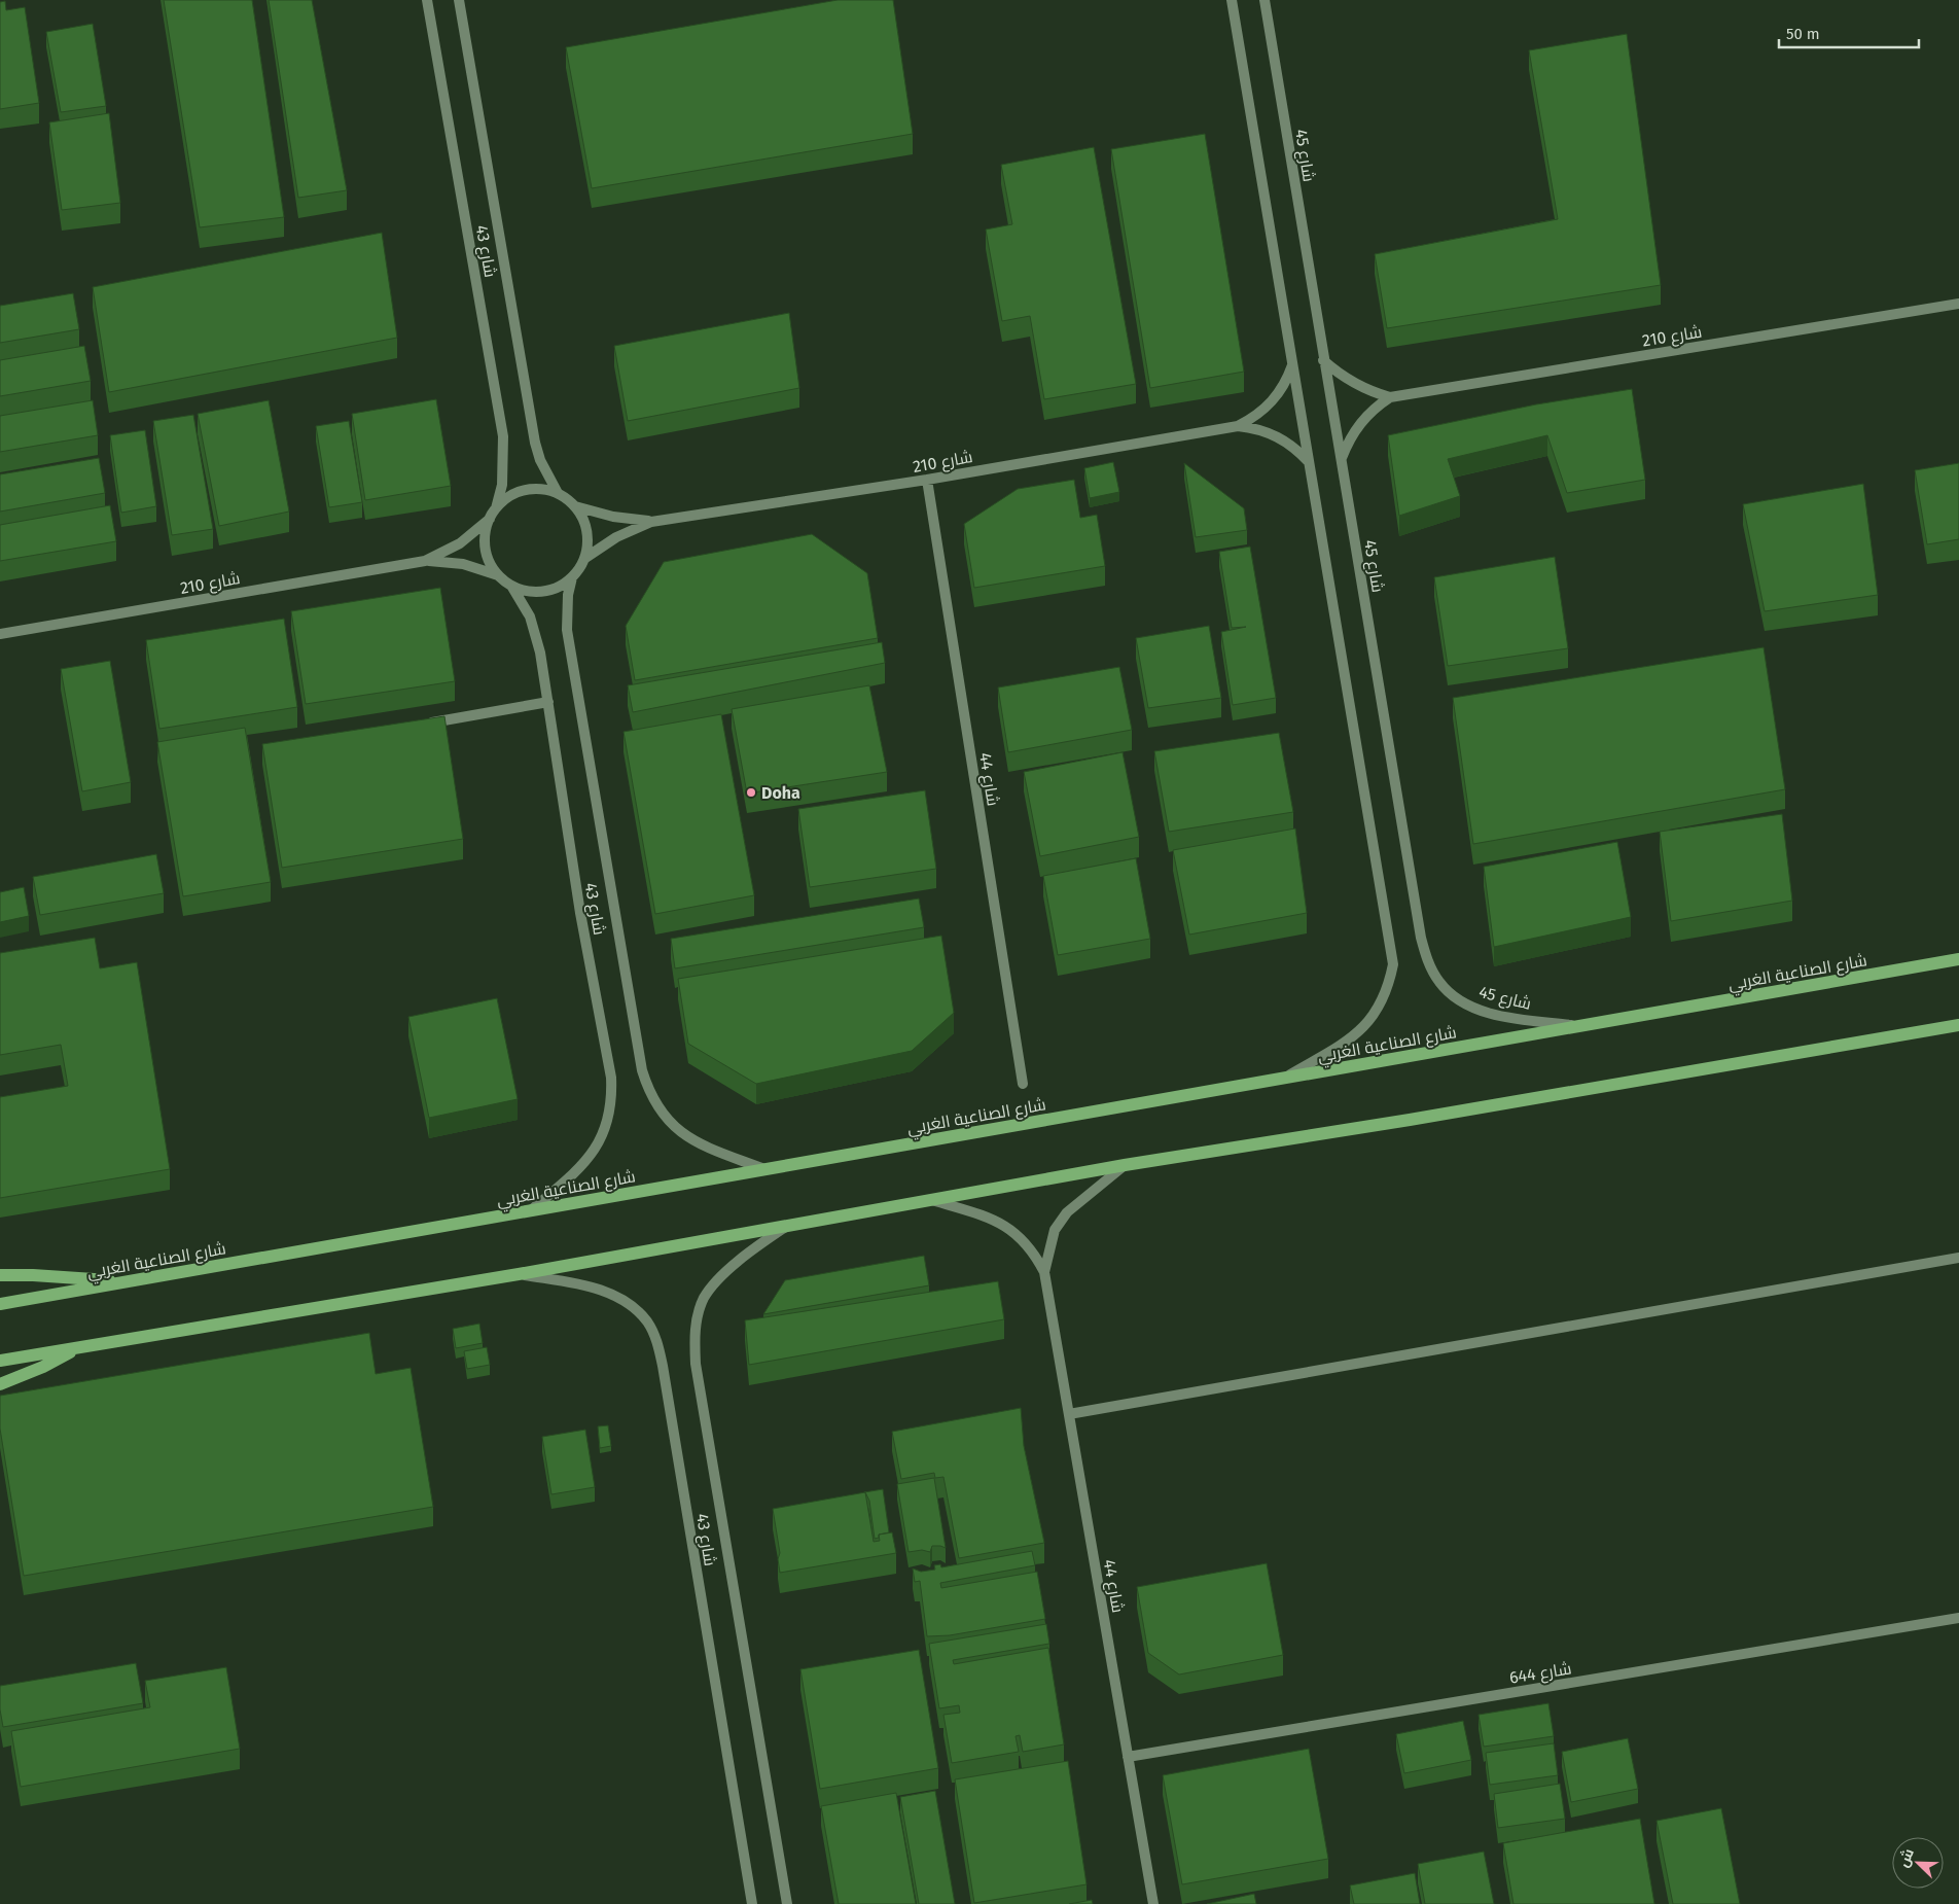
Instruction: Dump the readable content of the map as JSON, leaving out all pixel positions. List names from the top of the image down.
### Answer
{
  "streets": {
    "main road": ["شارع الصناعية الغربي"],
    "street": [
      "شارع 45",
      "شارع 43",
      "شارع 210",
      "شارع 44",
      "شارع 644"
    ]
  },
  "crossings": [
    ["شارع 45", "شارع 210"],
    ["شارع 45", "شارع الصناعية الغربي"],
    ["شارع 43", "شارع 210"],
    ["شارع 43", "شارع الصناعية الغربي"],
    ["شارع 210", "شارع 44"],
    ["شارع 44", "شارع 644"]
  ],
  "places": ["Doha"],
  "scale_bar": "50 m",
  "north": "top left"
}
